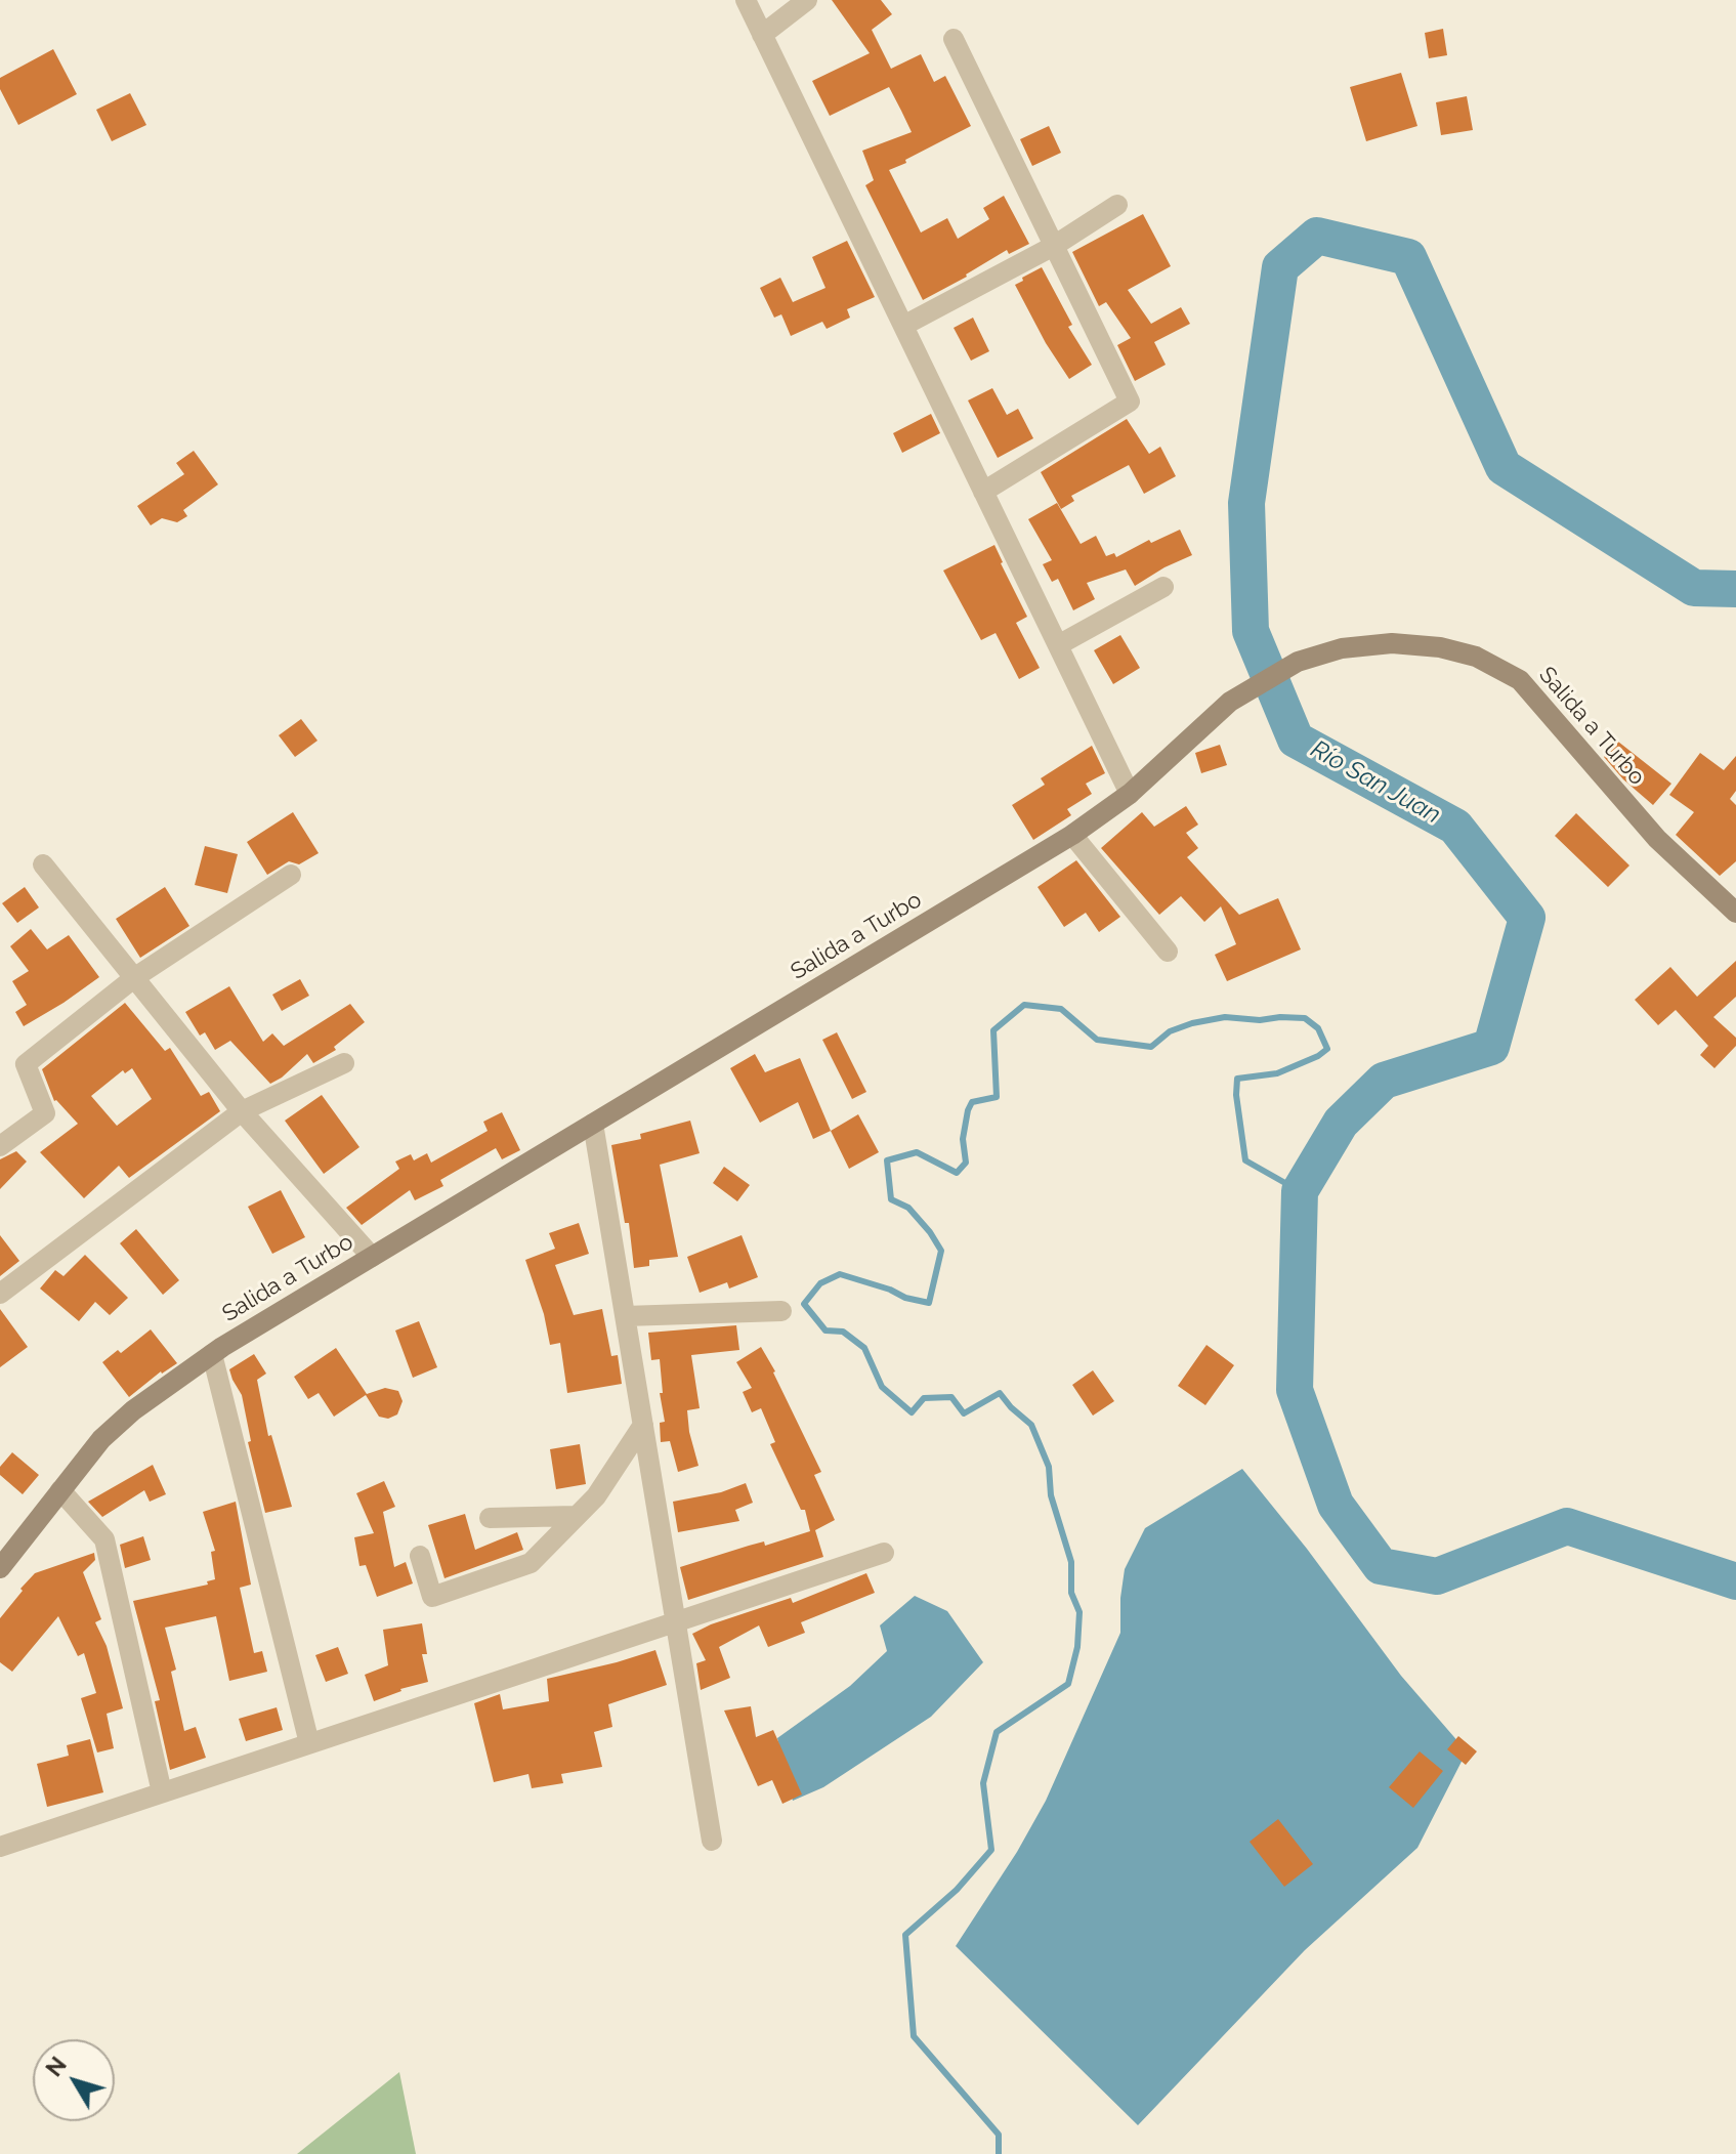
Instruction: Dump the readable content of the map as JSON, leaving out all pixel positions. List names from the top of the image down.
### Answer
{
  "streets": {
    "main road": ["Salida a Turbo"]
  },
  "water": ["Río San Juan"],
  "north": "top left"
}
